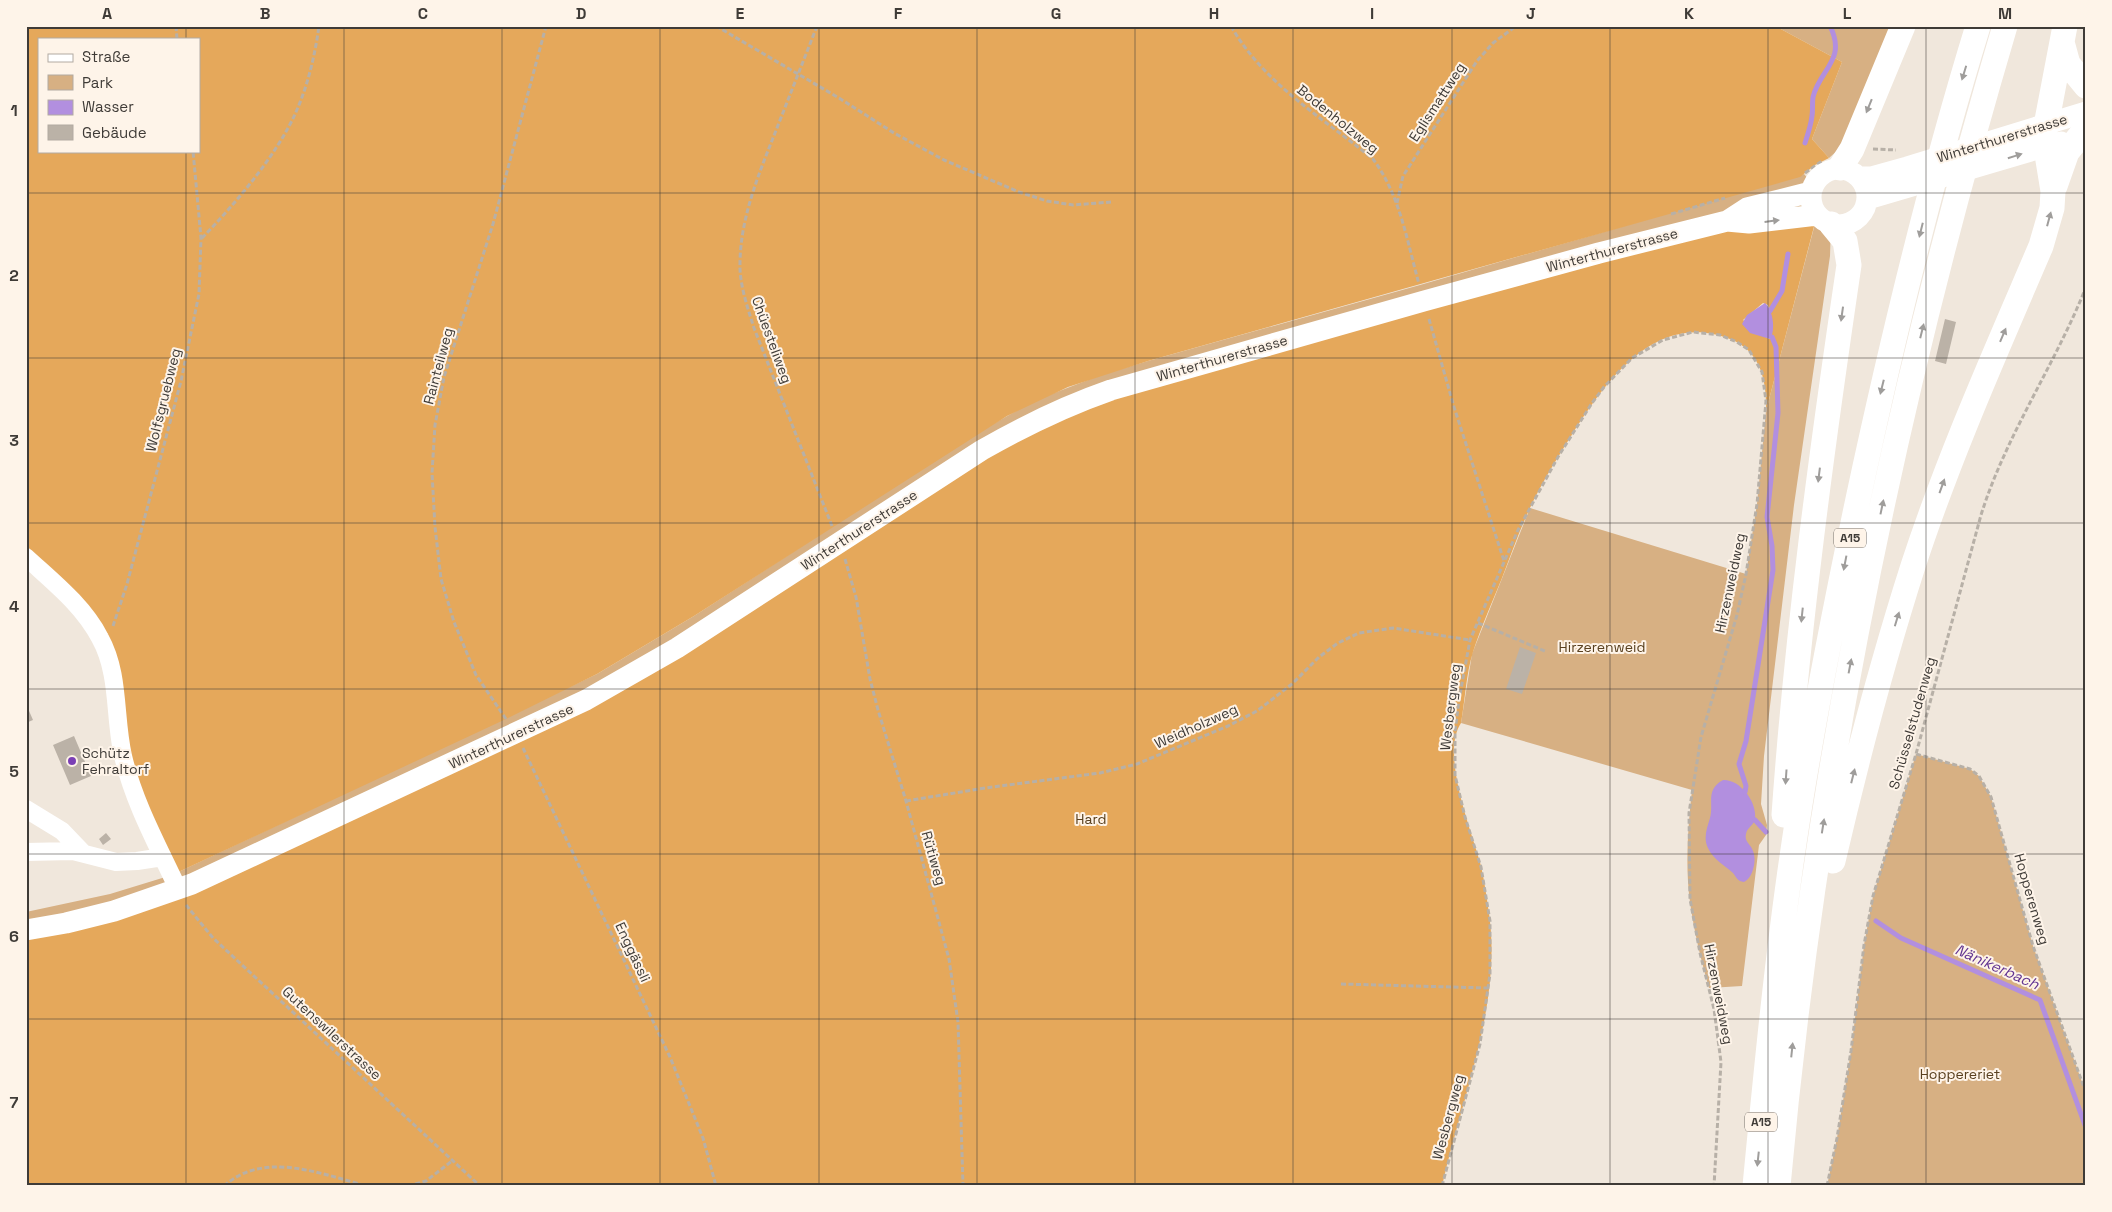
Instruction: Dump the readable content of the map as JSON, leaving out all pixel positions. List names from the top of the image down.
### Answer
{
  "streets": {
    "highway": ["A15"],
    "main road": ["Winterthurerstrasse"],
    "path": [
      "Eglismattweg",
      "Bodenholzweg",
      "Chüesteliweg",
      "Rainteilweg",
      "Wolfsgruebweg",
      "Hirzenweidweg",
      "Wesbergweg",
      "Schüsselstudenweg",
      "Weidholzweg",
      "Rütiweg",
      "Hopperenweg",
      "Enggässli",
      "Gutenswilerstrasse"
    ]
  },
  "crossings": [
    ["Eglismattweg", "Bodenholzweg"],
    ["Bodenholzweg", "Winterthurerstrasse"],
    ["Winterthurerstrasse", "Chüesteliweg"],
    ["Winterthurerstrasse", "Rainteilweg"],
    ["Winterthurerstrasse", "Rütiweg"],
    ["Winterthurerstrasse", "Enggässli"],
    ["Winterthurerstrasse", "Gutenswilerstrasse"],
    ["Chüesteliweg", "Rütiweg"],
    ["Rainteilweg", "Enggässli"],
    ["Hirzenweidweg", "Wesbergweg"],
    ["Wesbergweg", "Weidholzweg"],
    ["Schüsselstudenweg", "Hopperenweg"],
    ["Weidholzweg", "Rütiweg"]
  ],
  "water": ["Nänikerbach"],
  "parks": ["Hirzerenweid", "Hard", "Hoppereriet"],
  "places": ["Schütz Fehraltorf"],
  "legend": [
    "Straße",
    "Park",
    "Wasser",
    "Gebäude"
  ],
  "grid": {
    "columns": [
      "A",
      "B",
      "C",
      "D",
      "E",
      "F",
      "G",
      "H",
      "I",
      "J",
      "K",
      "L",
      "M"
    ],
    "rows": [
      "1",
      "2",
      "3",
      "4",
      "5",
      "6",
      "7"
    ]
  }
}
